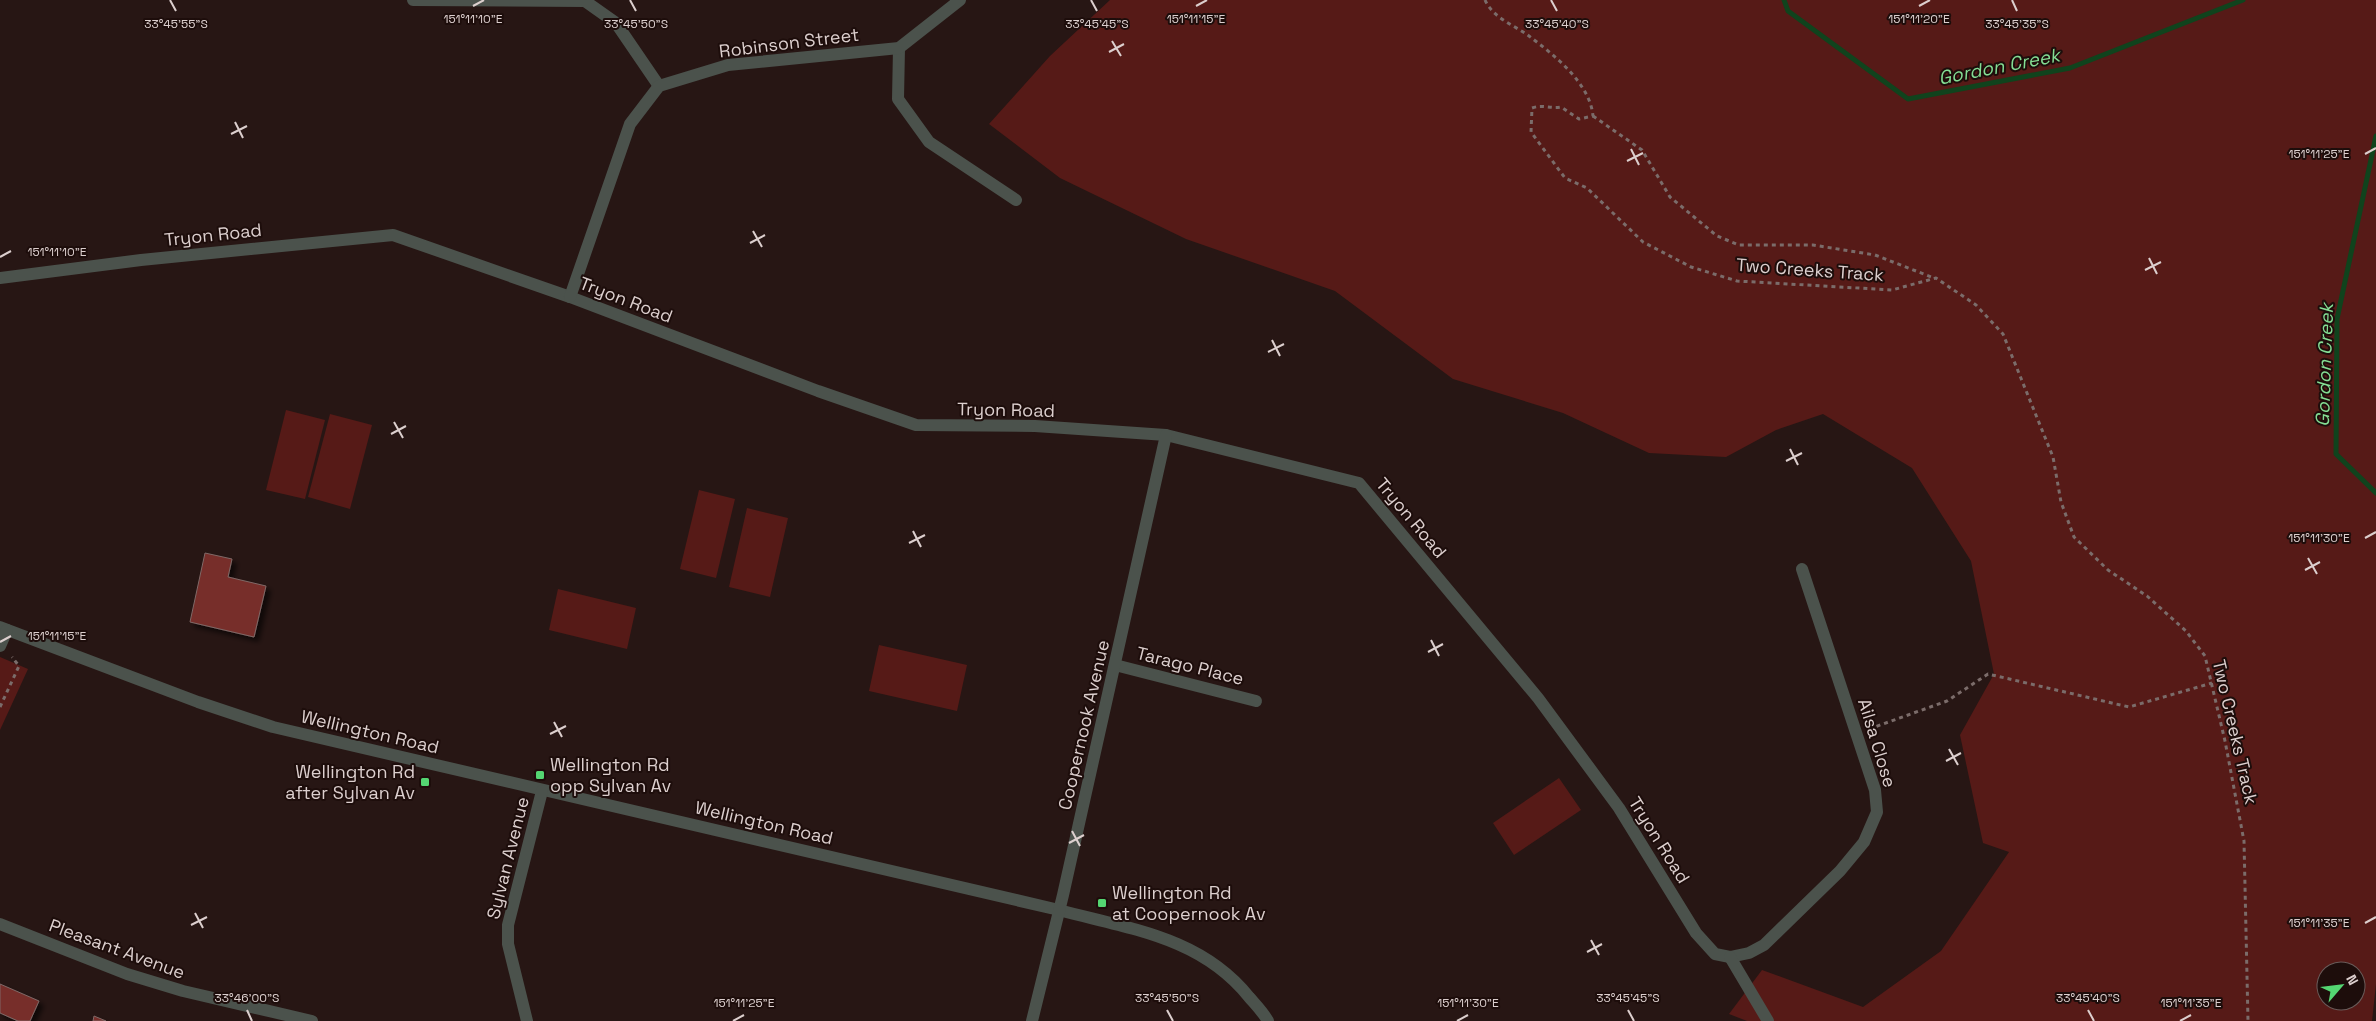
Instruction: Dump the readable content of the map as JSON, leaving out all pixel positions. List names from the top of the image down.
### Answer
{
  "streets": {
    "street": [
      "Robinson Street",
      "Tryon Road",
      "Tarago Place",
      "Coopernook Avenue",
      "Wellington Road",
      "Ailsa Close",
      "Sylvan Avenue",
      "Pleasant Avenue"
    ],
    "path": ["Two Creeks Track"]
  },
  "crossings": [
    ["Tryon Road", "Coopernook Avenue"],
    ["Tryon Road", "Ailsa Close"],
    ["Tarago Place", "Coopernook Avenue"],
    ["Coopernook Avenue", "Wellington Road"],
    ["Wellington Road", "Sylvan Avenue"]
  ],
  "water": ["Gordon Creek"],
  "places": {
    "transit": ["Wellington Rd opp Sylvan Av", "Wellington Rd after Sylvan Av", "Wellington Rd at Coopernook Av"]
  },
  "north": "top right",
  "coordinates": [
    "151°11'10\"E",
    "151°11'15\"E",
    "151°11'20\"E",
    "33°45'55\"S",
    "33°45'50\"S",
    "33°45'45\"S",
    "33°45'40\"S",
    "33°45'35\"S",
    "151°11'25\"E",
    "151°11'30\"E",
    "151°11'35\"E",
    "33°46'00\"S"
  ]
}
